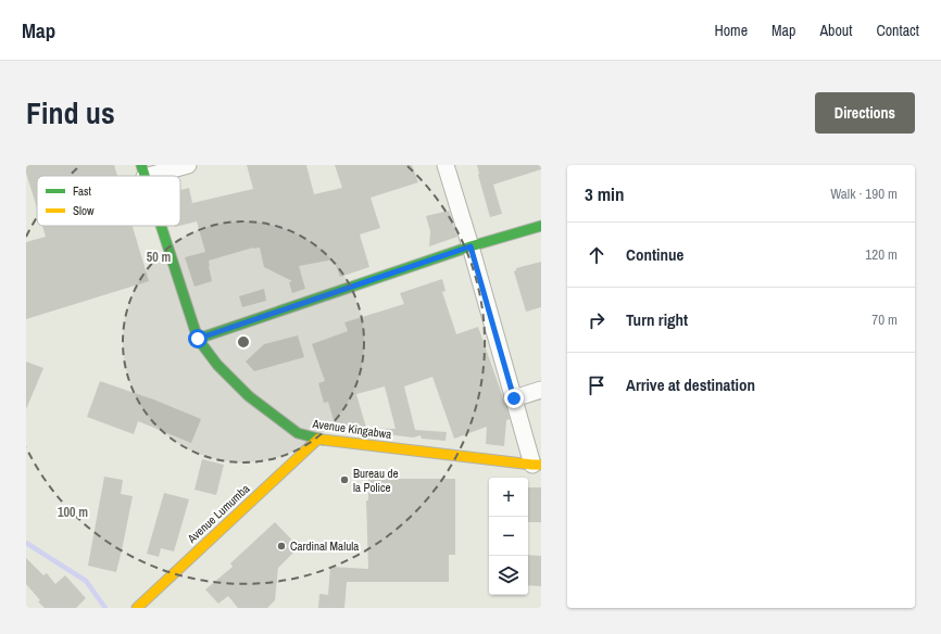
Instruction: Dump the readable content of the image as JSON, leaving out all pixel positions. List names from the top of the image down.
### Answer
{
  "streets": {
    "street": ["Avenue Kingabwa", "Avenue Lumumba"]
  },
  "crossings": [
    ["Avenue Kingabwa", "Avenue Lumumba"]
  ],
  "places": ["Bureau de la Police", "Cardinal Malula"],
  "legend": ["Fast", "Slow"],
  "page": {
    "header": "Map",
    "nav": [
      "Home",
      "Map",
      "About",
      "Contact"
    ],
    "title": "Find us",
    "buttons": "Directions",
    "heading": ["3 min", "Walk · 190 m"],
    "list": [
      ["Continue", "120 m"],
      ["Turn right", "70 m"],
      "Arrive at destination"
    ],
    "map_buttons": ["+", "−"]
  },
  "rings": ["50 m", "100 m"]
}
